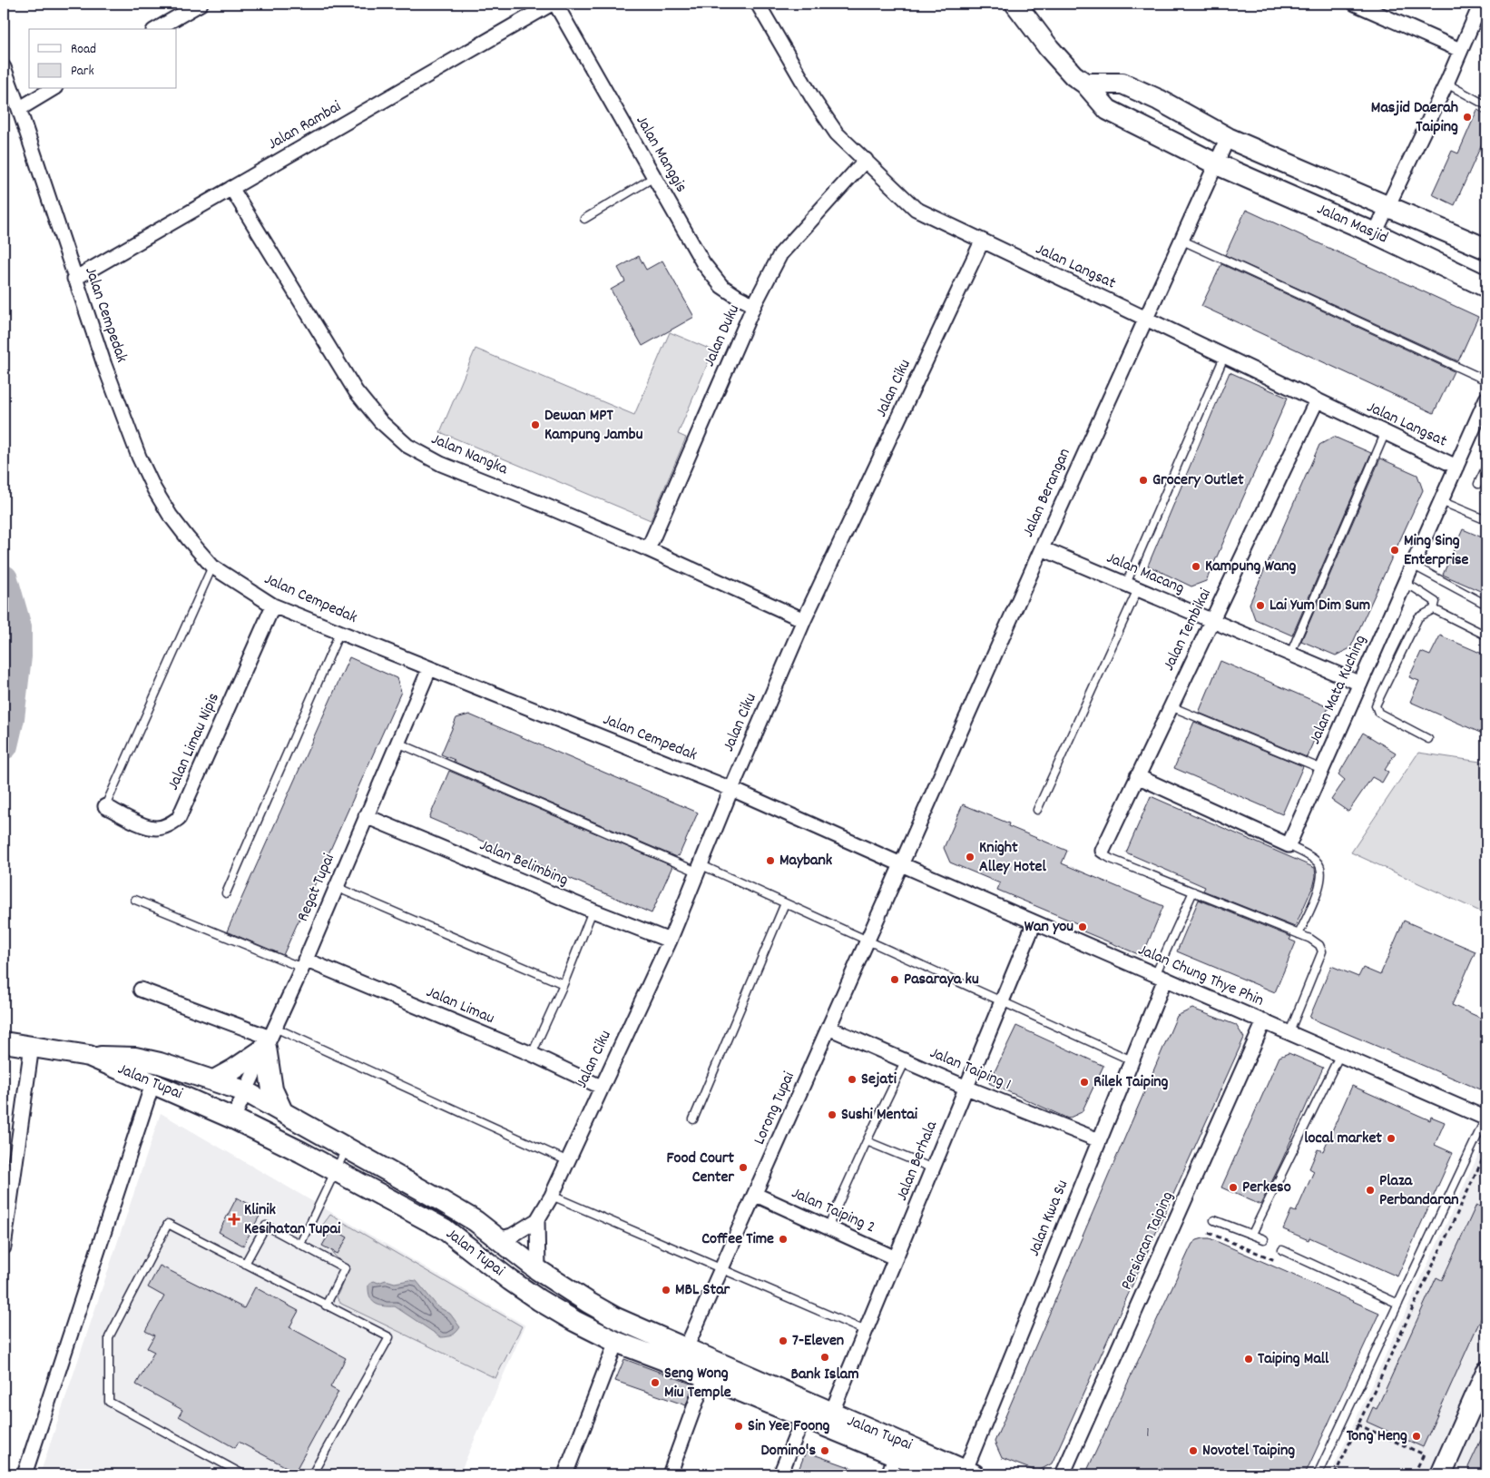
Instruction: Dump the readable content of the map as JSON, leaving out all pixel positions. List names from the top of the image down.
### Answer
{
  "streets": {
    "main road": ["Jalan Masjid", "Jalan Tupai"],
    "street": [
      "Jalan Rambai",
      "Jalan Manggis",
      "Jalan Langsat",
      "Jalan Cempedak",
      "Jalan Duku",
      "Jalan Ciku",
      "Jalan Nangka",
      "Jalan Berangan",
      "Jalan Macang",
      "Jalan Tembikai",
      "Jalan Mata Kuching",
      "Jalan Limau Nipis",
      "Jalan Belimbing",
      "Regat Tupai",
      "Jalan Chung Thye Phin",
      "Jalan Limau",
      "Jalan Taiping 1",
      "Lorong Tupai",
      "Jalan Berhala",
      "Jalan Taiping 2",
      "Jalan Kwa Su",
      "Persiaran Taiping"
    ]
  },
  "crossings": [
    ["Jalan Rambai", "Jalan Cempedak"],
    ["Jalan Rambai", "Jalan Nangka"],
    ["Jalan Manggis", "Jalan Duku"],
    ["Jalan Masjid", "Jalan Berangan"],
    ["Jalan Langsat", "Jalan Duku"],
    ["Jalan Langsat", "Jalan Ciku"],
    ["Jalan Langsat", "Jalan Berangan"],
    ["Jalan Langsat", "Jalan Tembikai"],
    ["Jalan Langsat", "Jalan Mata Kuching"],
    ["Jalan Cempedak", "Jalan Ciku"],
    ["Jalan Cempedak", "Jalan Berangan"],
    ["Jalan Cempedak", "Jalan Limau Nipis"],
    ["Jalan Cempedak", "Regat Tupai"],
    ["Jalan Cempedak", "Jalan Chung Thye Phin"],
    ["Jalan Cempedak", "Lorong Tupai"],
    ["Jalan Duku", "Jalan Nangka"],
    ["Jalan Ciku", "Jalan Nangka"],
    ["Jalan Ciku", "Jalan Belimbing"],
    ["Jalan Ciku", "Jalan Limau"],
    ["Jalan Berangan", "Jalan Macang"],
    ["Jalan Berangan", "Jalan Chung Thye Phin"],
    ["Jalan Berangan", "Lorong Tupai"],
    ["Jalan Macang", "Jalan Tembikai"],
    ["Jalan Macang", "Jalan Mata Kuching"],
    ["Jalan Belimbing", "Regat Tupai"],
    ["Regat Tupai", "Jalan Limau"],
    ["Regat Tupai", "Jalan Tupai"],
    ["Jalan Chung Thye Phin", "Lorong Tupai"],
    ["Jalan Chung Thye Phin", "Jalan Berhala"],
    ["Jalan Chung Thye Phin", "Jalan Kwa Su"],
    ["Jalan Chung Thye Phin", "Persiaran Taiping"],
    ["Jalan Taiping 1", "Lorong Tupai"],
    ["Jalan Taiping 1", "Jalan Berhala"],
    ["Jalan Taiping 1", "Jalan Kwa Su"],
    ["Jalan Tupai", "Lorong Tupai"],
    ["Jalan Tupai", "Jalan Berhala"],
    ["Jalan Tupai", "Jalan Kwa Su"],
    ["Lorong Tupai", "Jalan Taiping 2"],
    ["Jalan Berhala", "Jalan Taiping 2"]
  ],
  "places": {
    "other": [
      "Masjid Daerah Taiping",
      "Dewan MPT Kampung Jambu",
      "Grocery Outlet",
      "Ming Sing Enterprise",
      "Kampung Wang",
      "Lai Yum Dim Sum",
      "Knight Alley Hotel",
      "Maybank",
      "Wan you",
      "Pasaraya ku",
      "Sejati",
      "Rilek Taiping",
      "Sushi Mentai",
      "local market",
      "Food Court Center",
      "Perkeso",
      "Plaza Perbandaran",
      "Coffee Time",
      "MBL Star",
      "7-Eleven",
      "Bank Islam",
      "Taiping Mall",
      "Seng Wong Miu Temple",
      "Sin Yee Foong",
      "Tong Heng",
      "Domino's",
      "Novotel Taiping"
    ],
    "health": ["Klinik Kesihatan Tupai"]
  },
  "house_numbers": ["1"],
  "legend": ["Road", "Park"]
}
